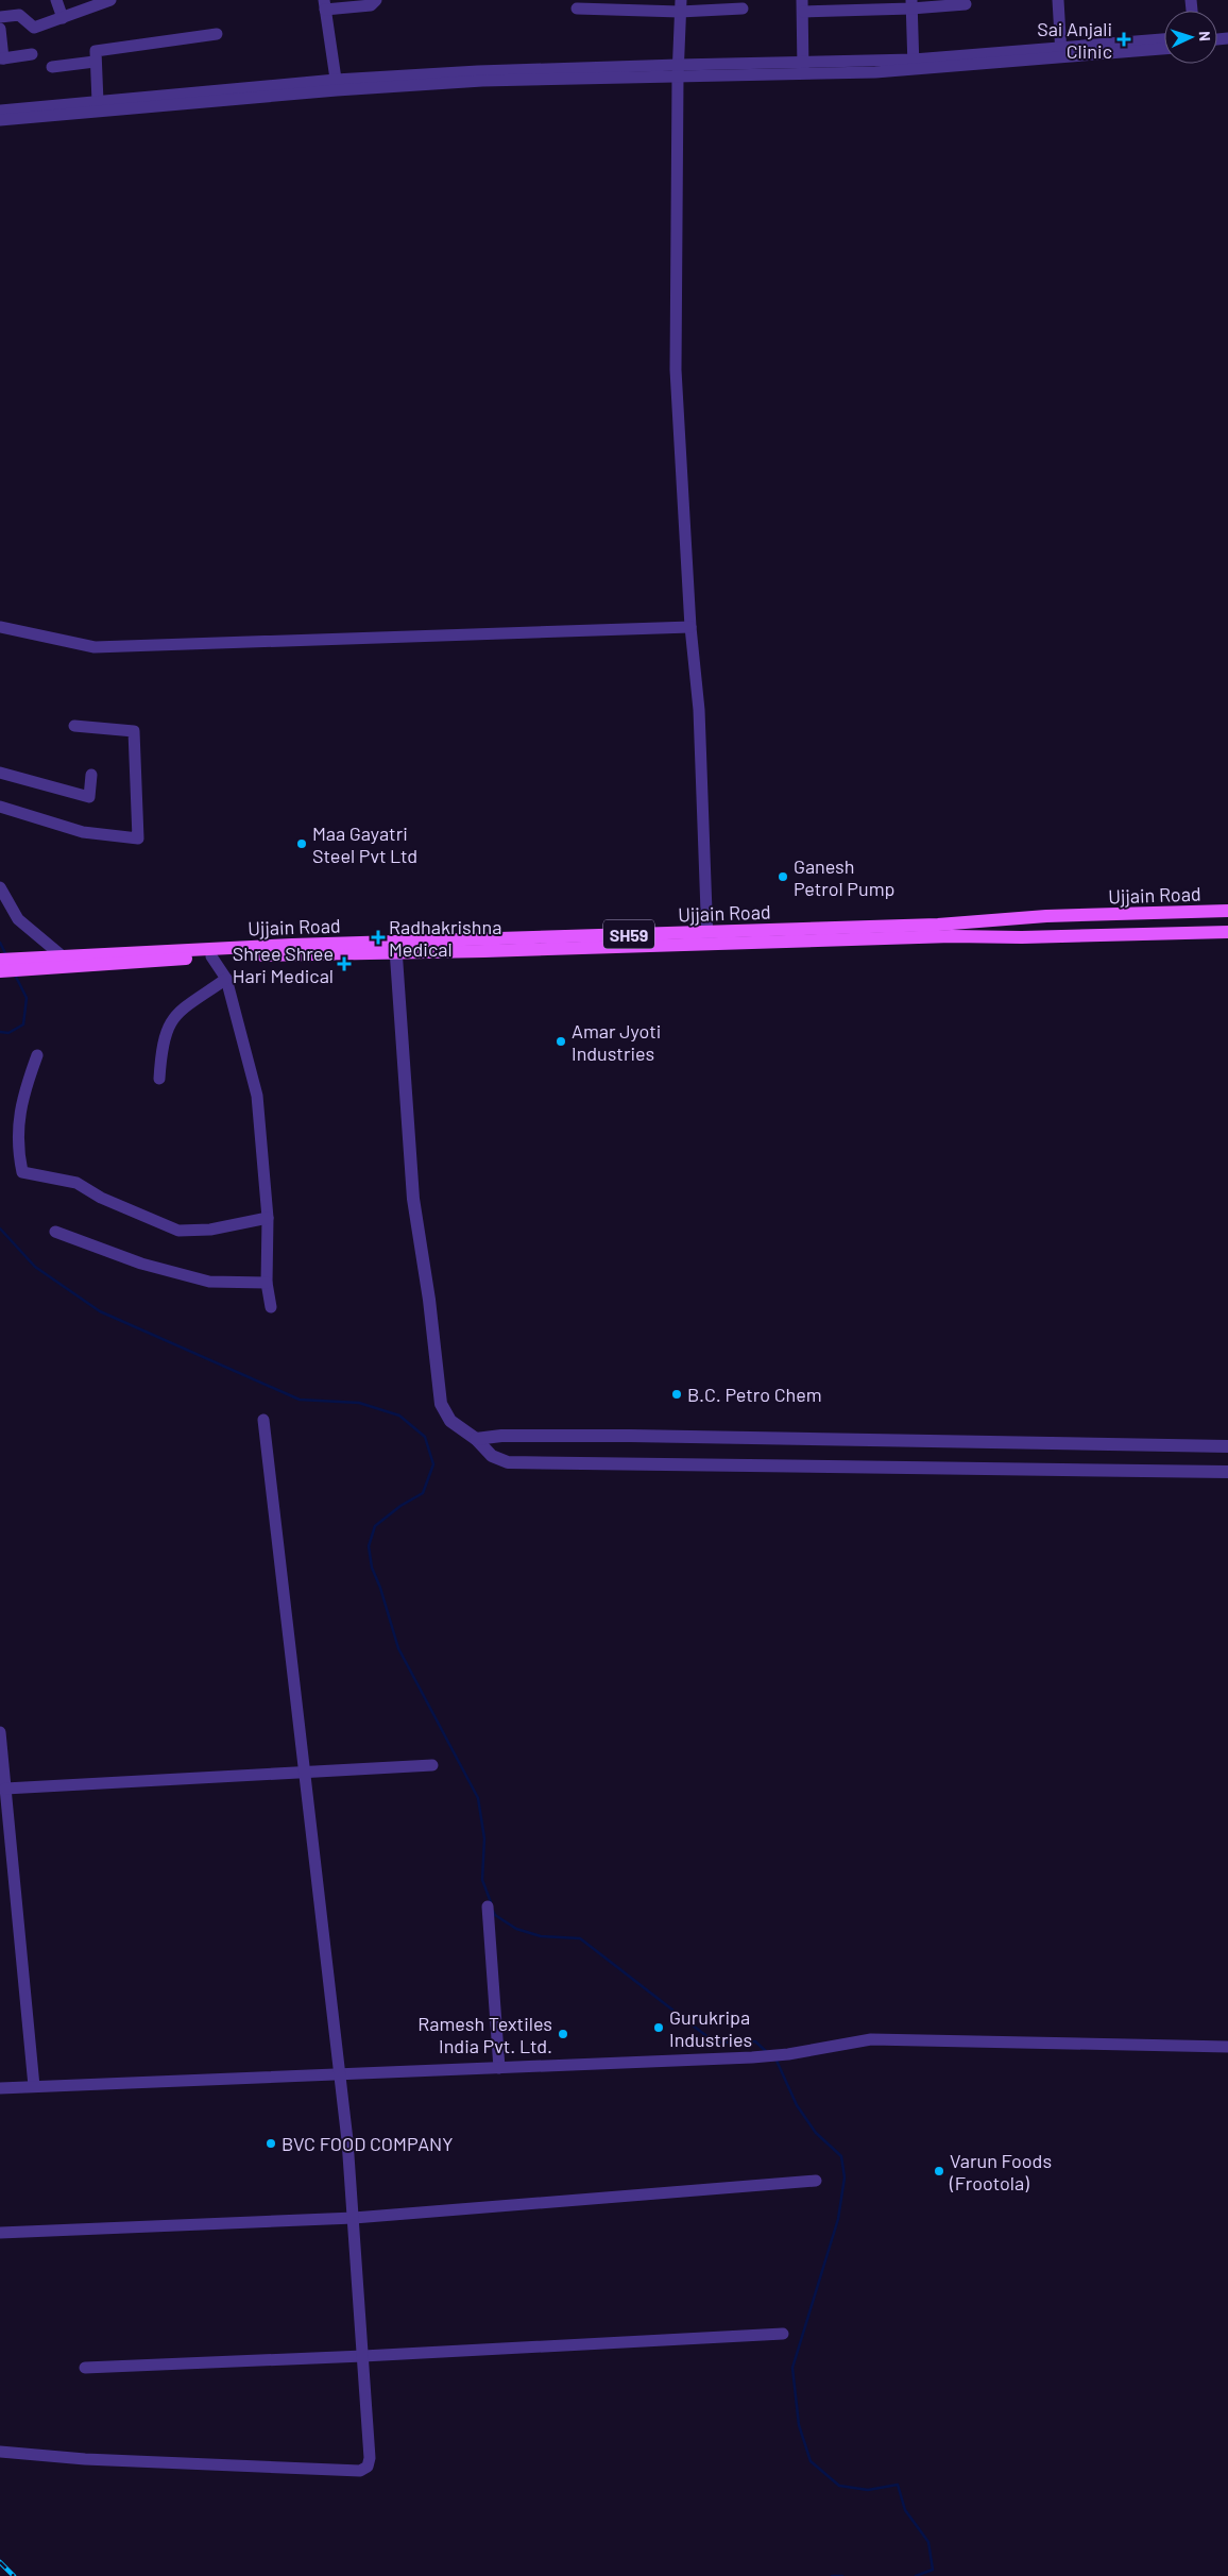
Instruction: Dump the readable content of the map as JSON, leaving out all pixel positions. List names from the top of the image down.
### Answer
{
  "streets": {
    "main road": ["Ujjain Road", "SH59"]
  },
  "places": {
    "health": ["Sai Anjali Clinic", "Radhakrishna Medical", "Shree Shree Hari Medical"],
    "other": [
      "Maa Gayatri Steel Pvt Ltd",
      "Ganesh Petrol Pump",
      "Amar Jyoti Industries",
      "B.C. Petro Chem",
      "Gurukripa Industries",
      "Ramesh Textiles India Pvt. Ltd.",
      "BVC FOOD COMPANY",
      "Varun Foods (Frootola)"
    ]
  },
  "north": "right"
}
